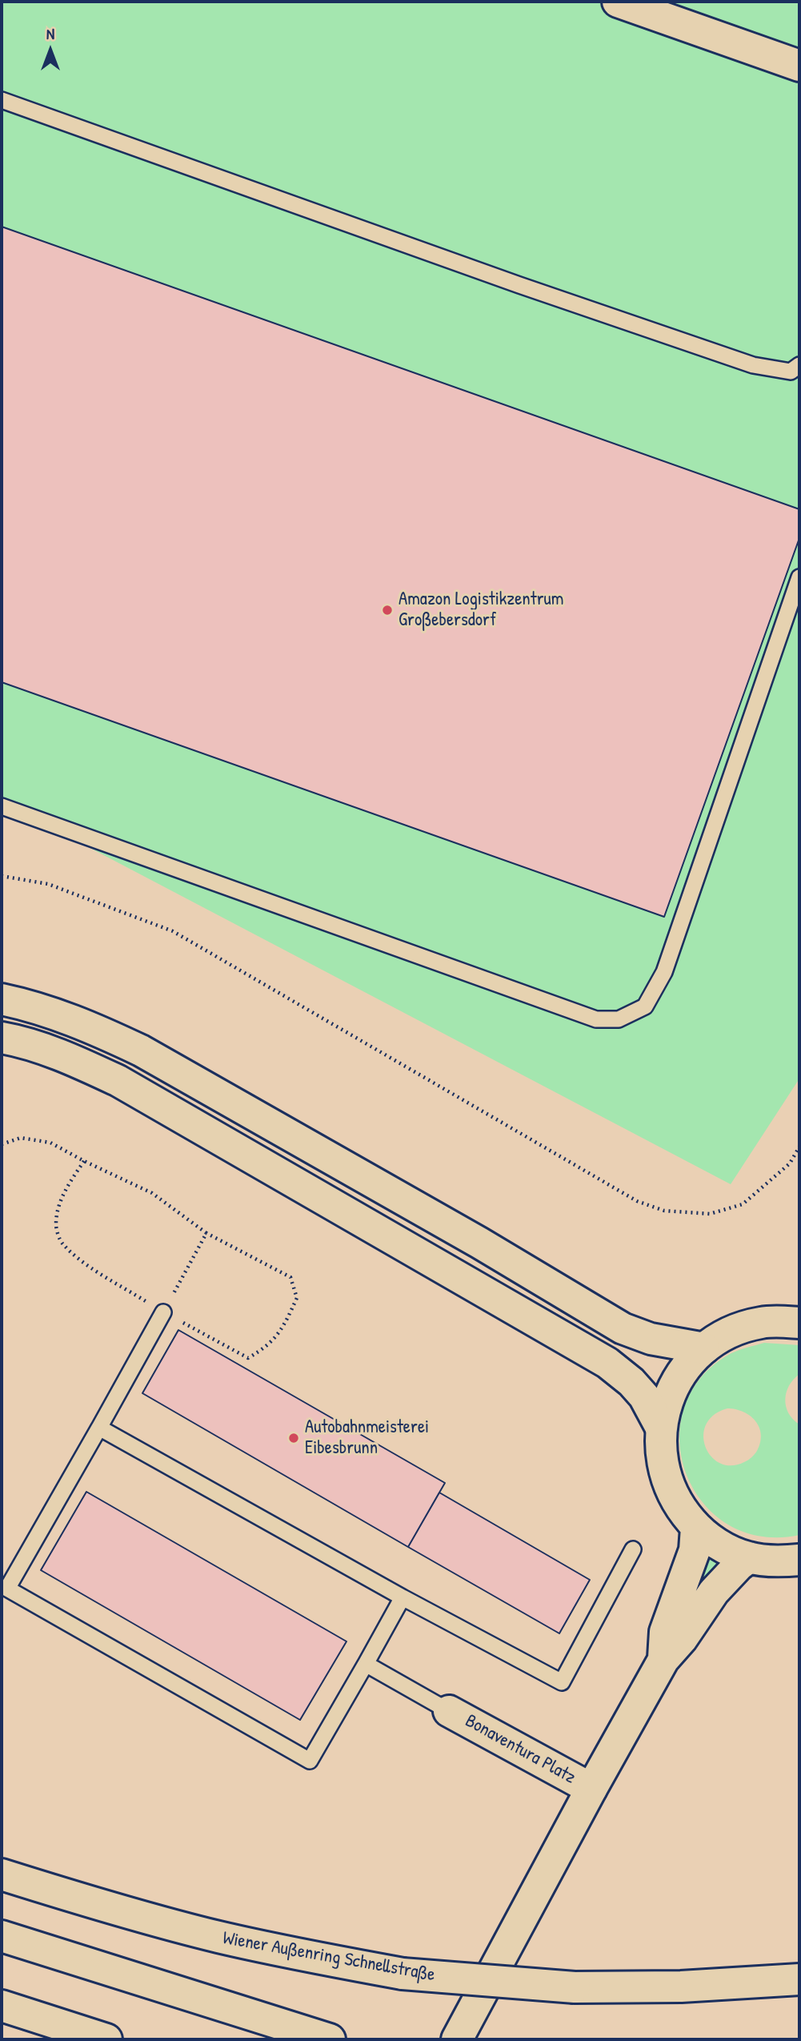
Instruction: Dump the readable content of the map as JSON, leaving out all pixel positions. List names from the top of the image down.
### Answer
{
  "streets": {
    "main road": ["Bonaventura Platz", "Wiener Außenring Schnellstraße"]
  },
  "places": ["Amazon Logistikzentrum Großebersdorf", "Autobahnmeisterei Eibesbrunn"],
  "north": "top"
}
